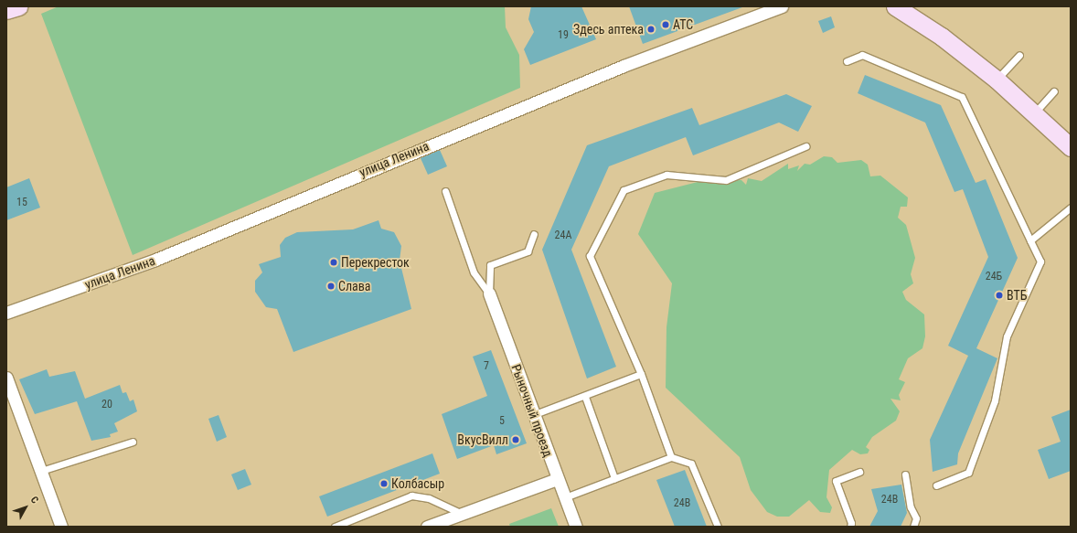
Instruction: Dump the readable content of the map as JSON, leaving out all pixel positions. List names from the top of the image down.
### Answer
{
  "streets": {
    "street": ["улица Ленина", "Рыночный проезд"]
  },
  "places": [
    "АТС",
    "Здесь аптека",
    "Перекресток",
    "Слава",
    "ВТБ",
    "ВкусВилл",
    "Колбасыр"
  ],
  "house_numbers": [
    "19",
    "15",
    "24А",
    "24Б",
    "7",
    "20",
    "5",
    "24В",
    "24В"
  ],
  "north": "top right"
}
